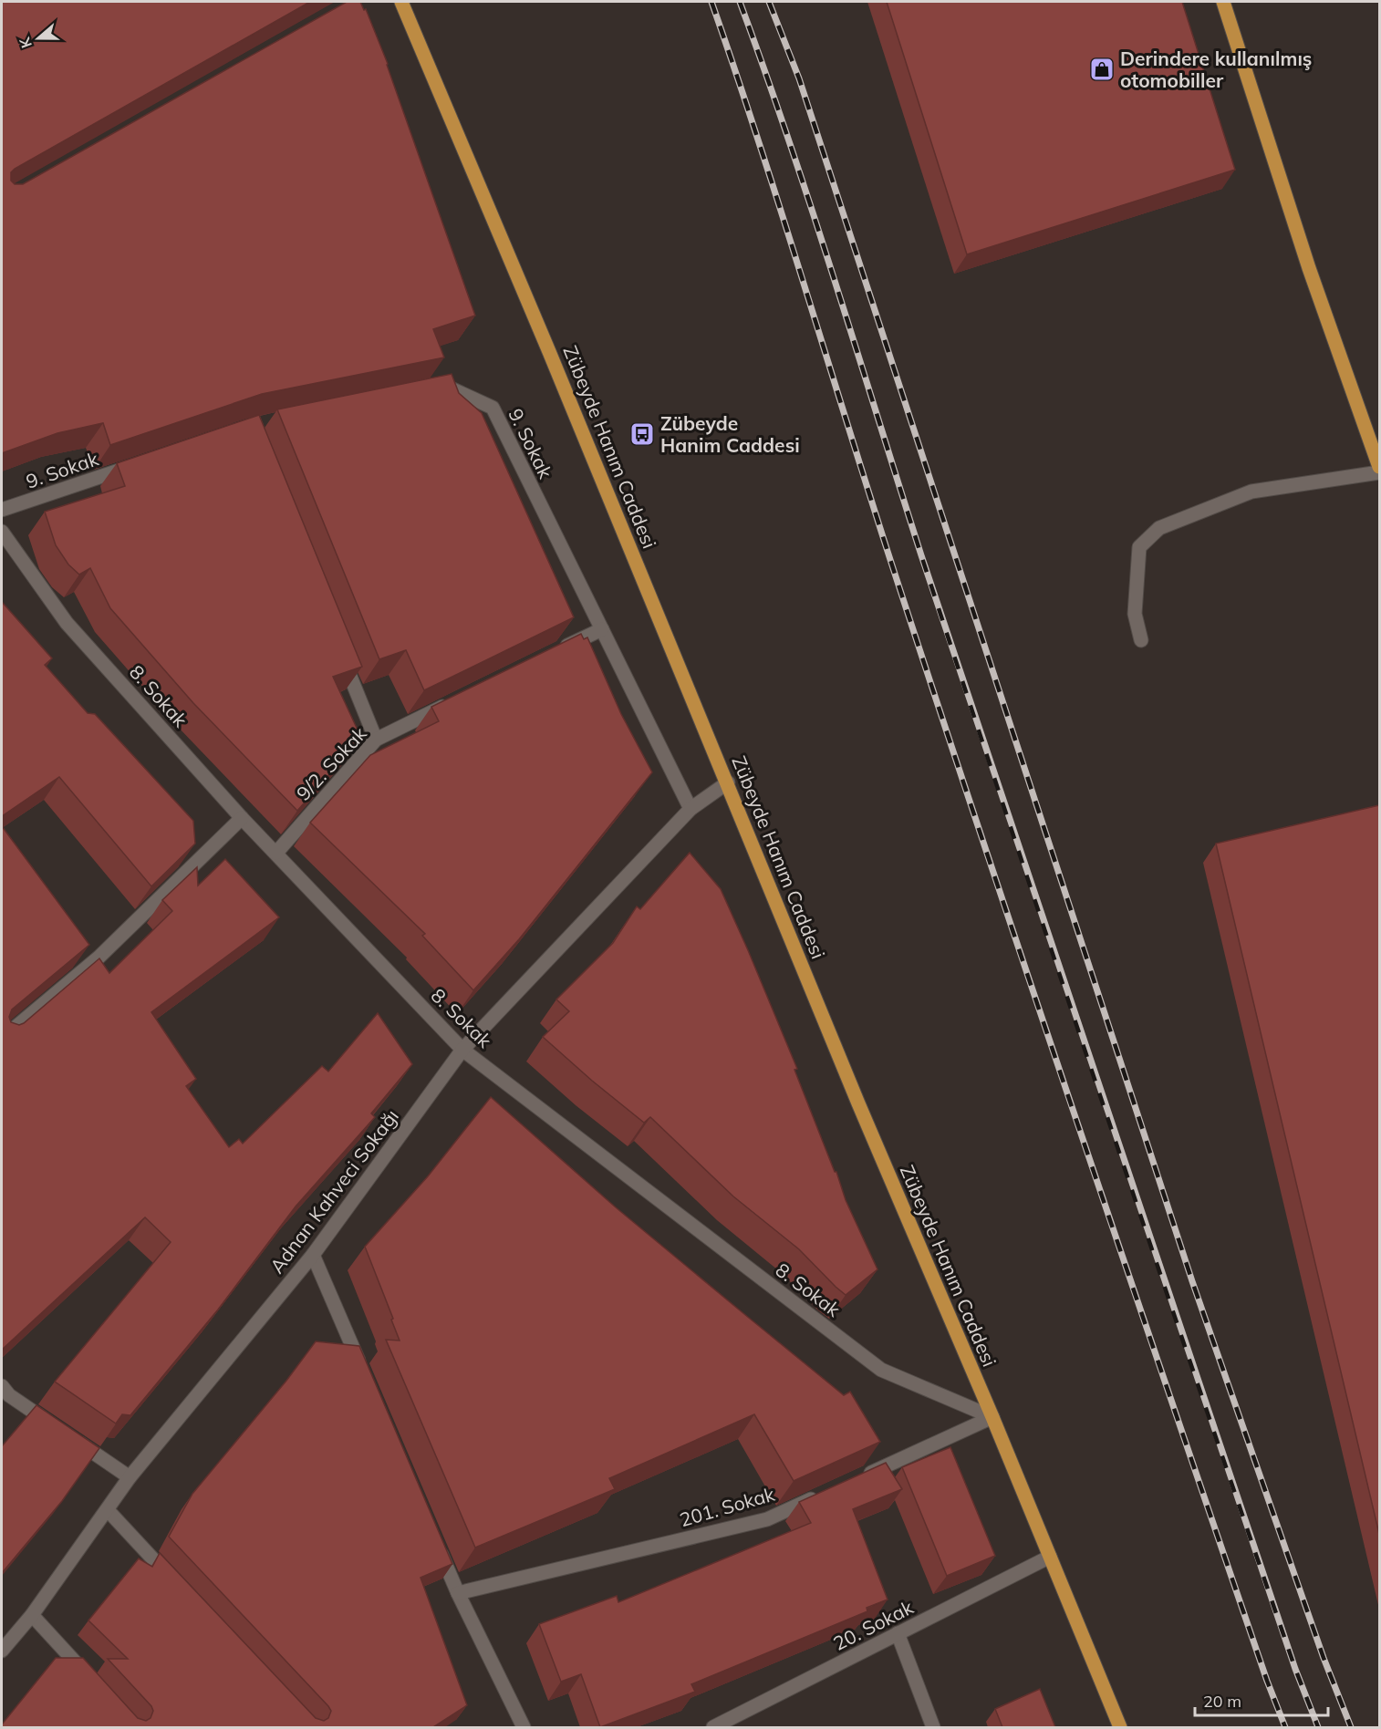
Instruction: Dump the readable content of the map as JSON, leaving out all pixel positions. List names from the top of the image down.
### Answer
{
  "streets": {
    "main road": ["Zübeyde Hanım Caddesi"],
    "street": [
      "9. Sokak",
      "8. Sokak",
      "9/2. Sokak",
      "Adnan Kahveci Sokağı",
      "201. Sokak",
      "20. Sokak"
    ]
  },
  "crossings": [
    ["9. Sokak", "Adnan Kahveci Sokağı"],
    ["Zübeyde Hanım Caddesi", "8. Sokak"],
    ["Zübeyde Hanım Caddesi", "Adnan Kahveci Sokağı"],
    ["Zübeyde Hanım Caddesi", "20. Sokak"],
    ["8. Sokak", "9/2. Sokak"],
    ["8. Sokak", "Adnan Kahveci Sokağı"]
  ],
  "places": {
    "shop": ["Derindere kullanılmış otomobiller"],
    "bus stop": ["Zübeyde Hanim Caddesi"]
  },
  "scale_bar": "20 m",
  "north": "left"
}
